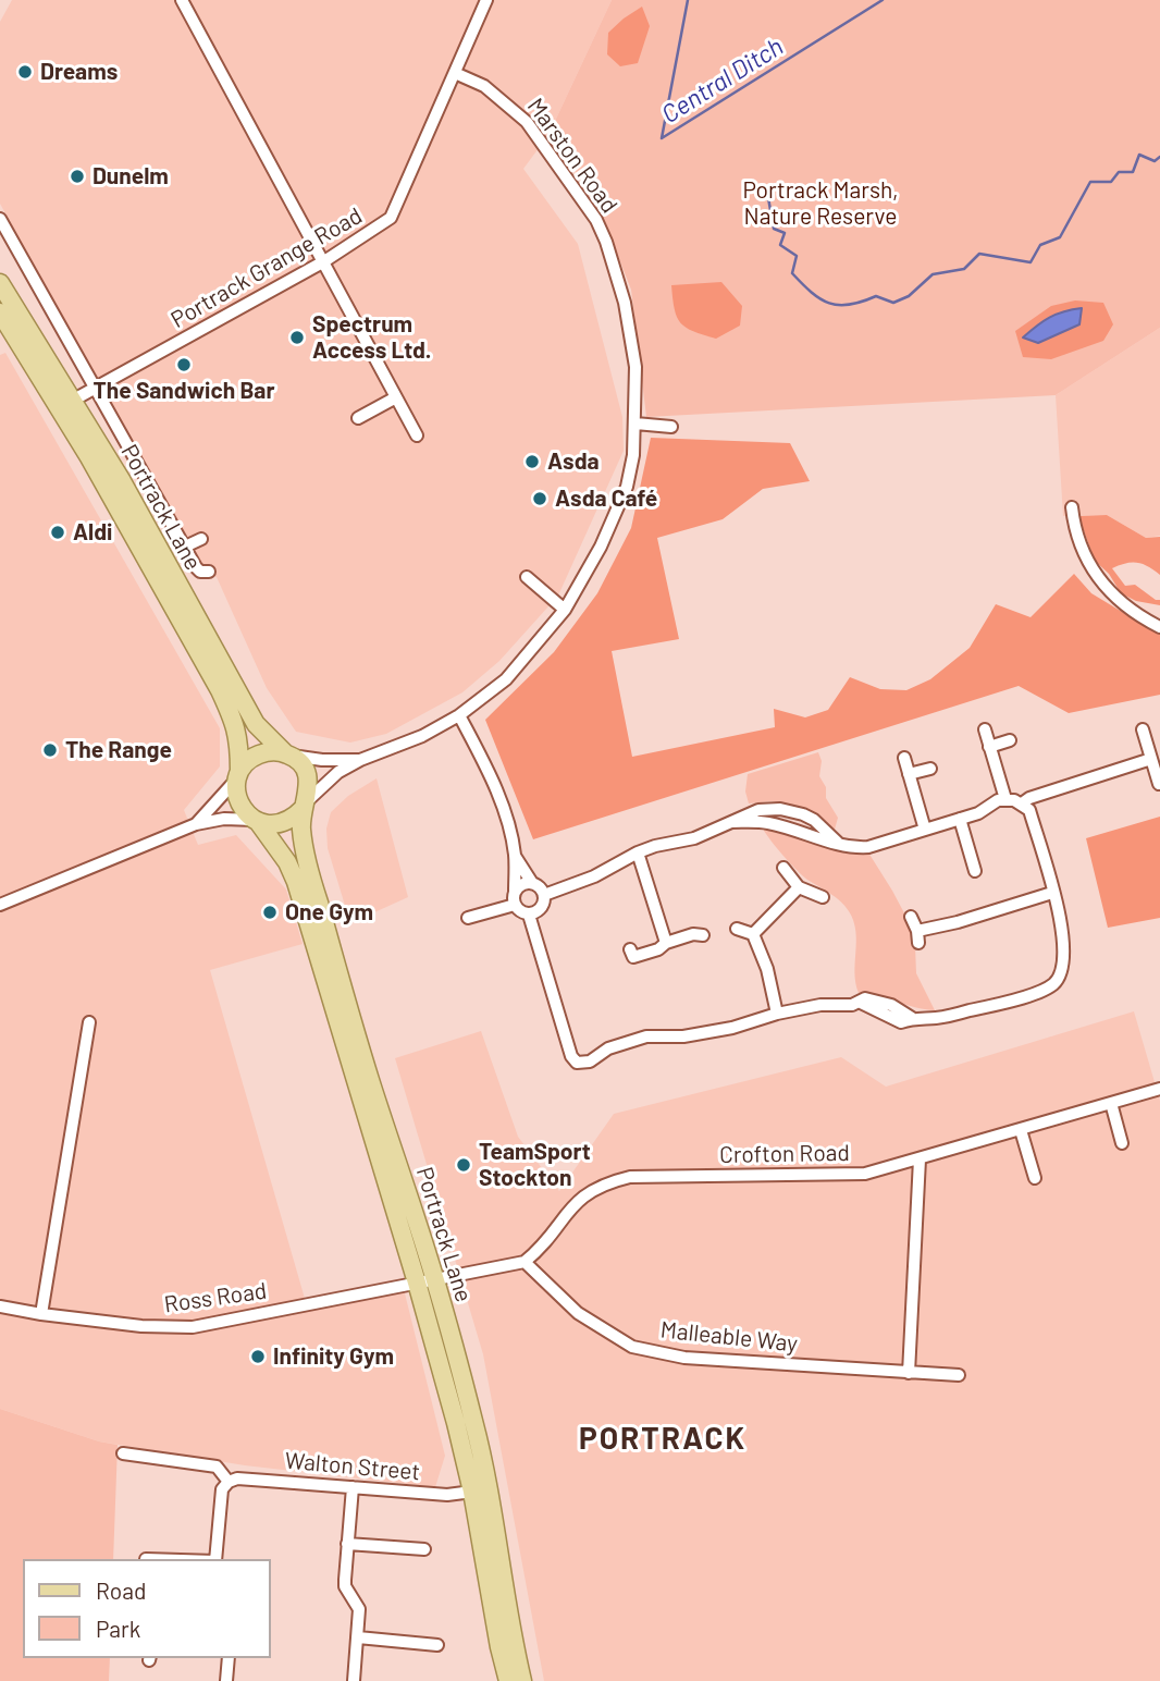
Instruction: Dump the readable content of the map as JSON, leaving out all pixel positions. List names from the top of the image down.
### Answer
{
  "streets": {
    "main road": ["Portrack Lane"],
    "street": [
      "Marston Road",
      "Portrack Grange Road",
      "Crofton Road",
      "Ross Road",
      "Malleable Way",
      "Walton Street"
    ]
  },
  "crossings": [
    ["Marston Road", "Portrack Grange Road"],
    ["Marston Road", "Portrack Lane"],
    ["Portrack Grange Road", "Portrack Lane"],
    ["Portrack Lane", "Ross Road"],
    ["Portrack Lane", "Walton Street"],
    ["Crofton Road", "Malleable Way"]
  ],
  "districts": ["PORTRACK"],
  "water": ["Central Ditch"],
  "parks": ["Portrack Marsh, Nature Reserve"],
  "places": [
    "Dreams",
    "Dunelm",
    "Spectrum Access Ltd.",
    "The Sandwich Bar",
    "Asda",
    "Asda Café",
    "Aldi",
    "The Range",
    "One Gym",
    "TeamSport Stockton",
    "Infinity Gym"
  ],
  "legend": ["Road", "Park"]
}
